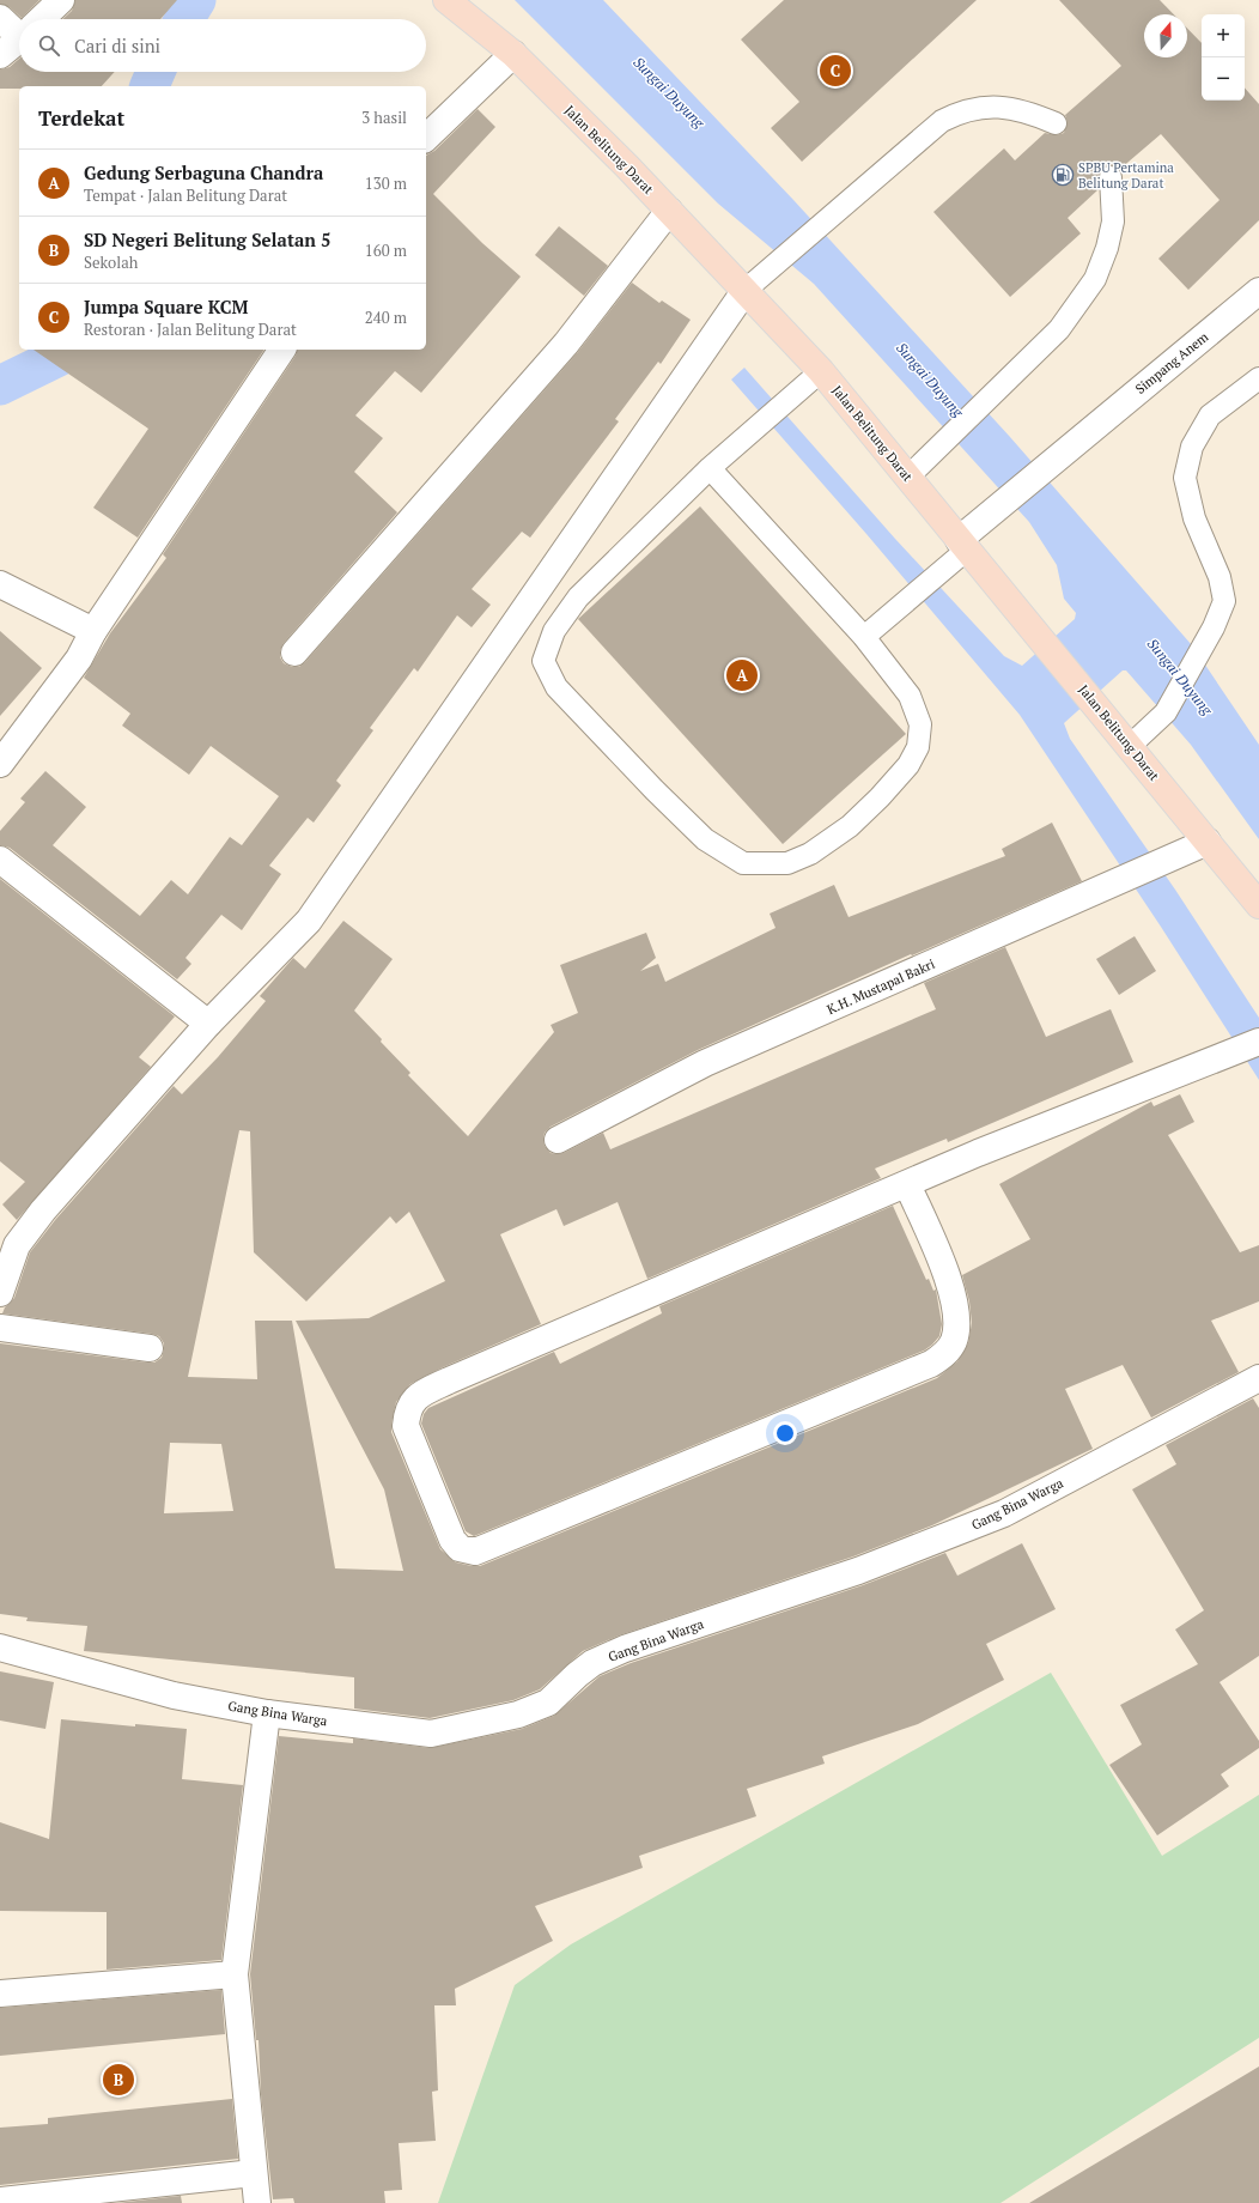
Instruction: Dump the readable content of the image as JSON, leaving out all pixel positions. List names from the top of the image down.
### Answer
{
  "streets": {
    "main road": ["Jalan Belitung Darat"],
    "street": ["Simpang Anem", "K.H. Mustapal Bakri", "Gang Bina Warga"]
  },
  "crossings": [
    ["Jalan Belitung Darat", "Simpang Anem"],
    ["Jalan Belitung Darat", "K.H. Mustapal Bakri"]
  ],
  "water": ["Sungai Duyung"],
  "places": {
    "fuel station": ["SPBU Pertamina Belitung Darat"]
  },
  "north": "top",
  "page": {
    "map_buttons": ["+", "−"],
    "search": "Cari di sini",
    "pins": ["C", "A", "B"],
    "heading": ["Terdekat", "3 hasil"],
    "list": [
      {
        "mark": "A",
        "name": "Gedung Serbaguna Chandra",
        "note": "Tempat · Jalan Belitung Darat",
        "value": "130 m"
      },
      {
        "mark": "B",
        "name": "SD Negeri Belitung Selatan 5",
        "note": "Sekolah",
        "value": "160 m"
      },
      {
        "mark": "C",
        "name": "Jumpa Square KCM",
        "note": "Restoran · Jalan Belitung Darat",
        "value": "240 m"
      }
    ]
  }
}
